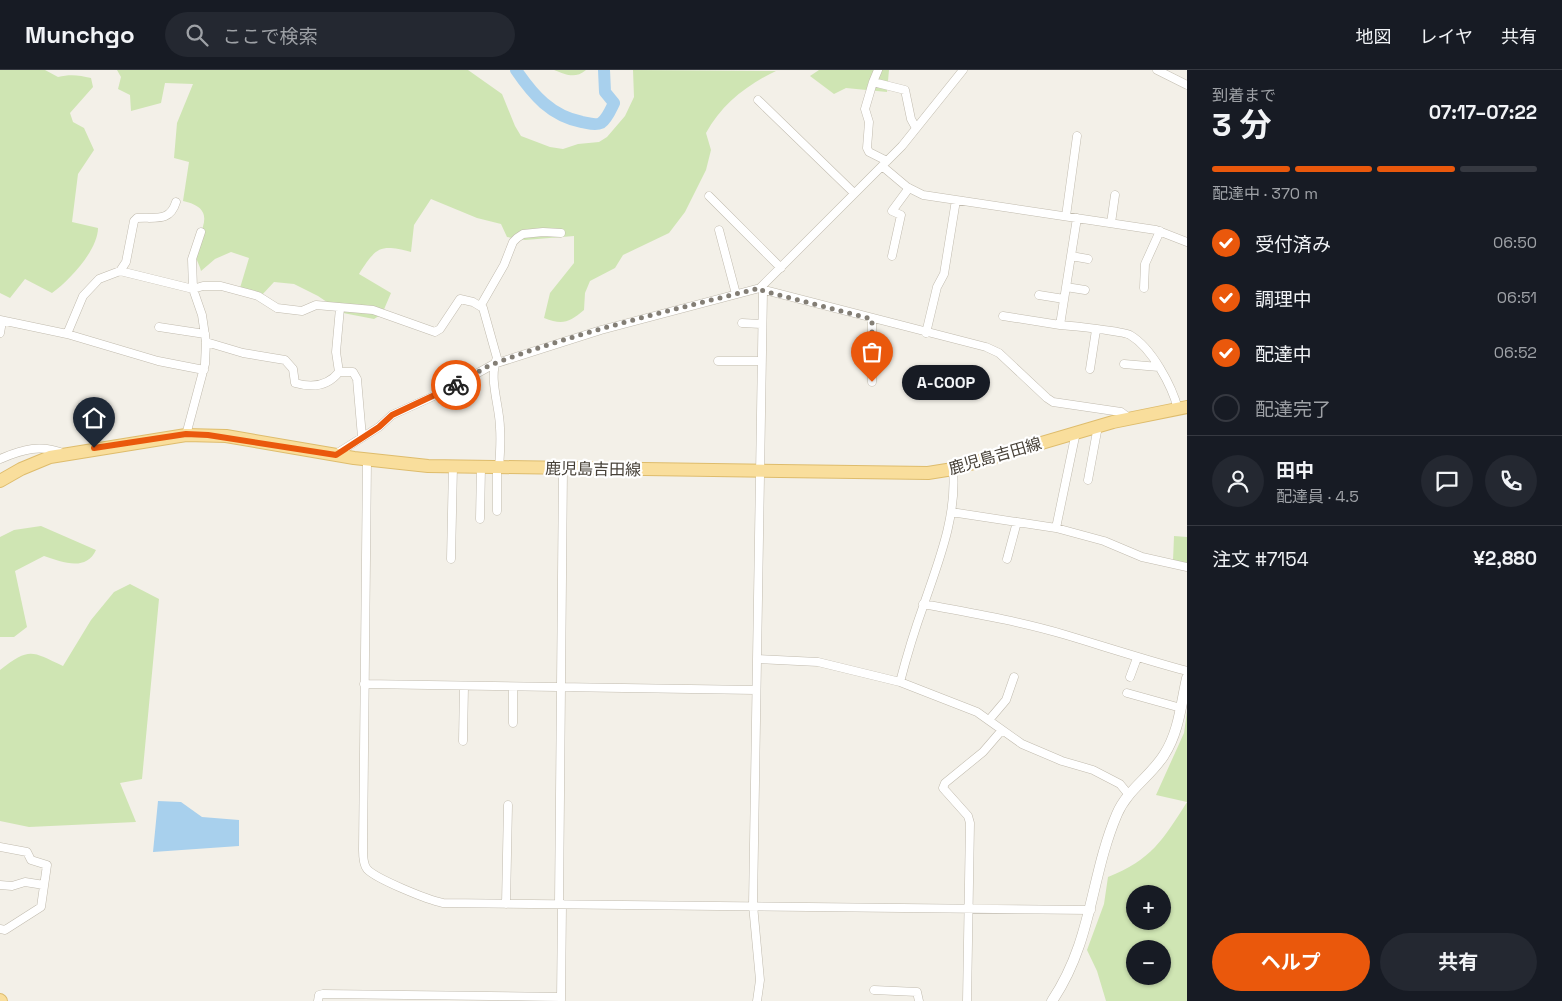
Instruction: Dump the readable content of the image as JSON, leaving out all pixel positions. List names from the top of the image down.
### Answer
{
  "streets": {
    "main road": ["鹿児島吉田線"]
  },
  "places": ["A-COOP"],
  "page": {
    "header": "Munchgo",
    "search": "ここで検索",
    "nav": ["地図", "レイヤ", "共有"],
    "heading": ["3 分", "到着まで", "07:17–07:22"],
    "panel": [
      "田中",
      "配達員 · 4.5",
      "注文 #7154",
      "¥2,880"
    ],
    "bar": "配達中 · 370 m",
    "list": [
      ["受付済み", "06:50"],
      ["調理中", "06:51"],
      ["配達中", "06:52"],
      "配達完了"
    ],
    "bubble": "A-COOP",
    "map_buttons": ["+", "−"],
    "buttons": ["ヘルプ", "共有"]
  }
}
